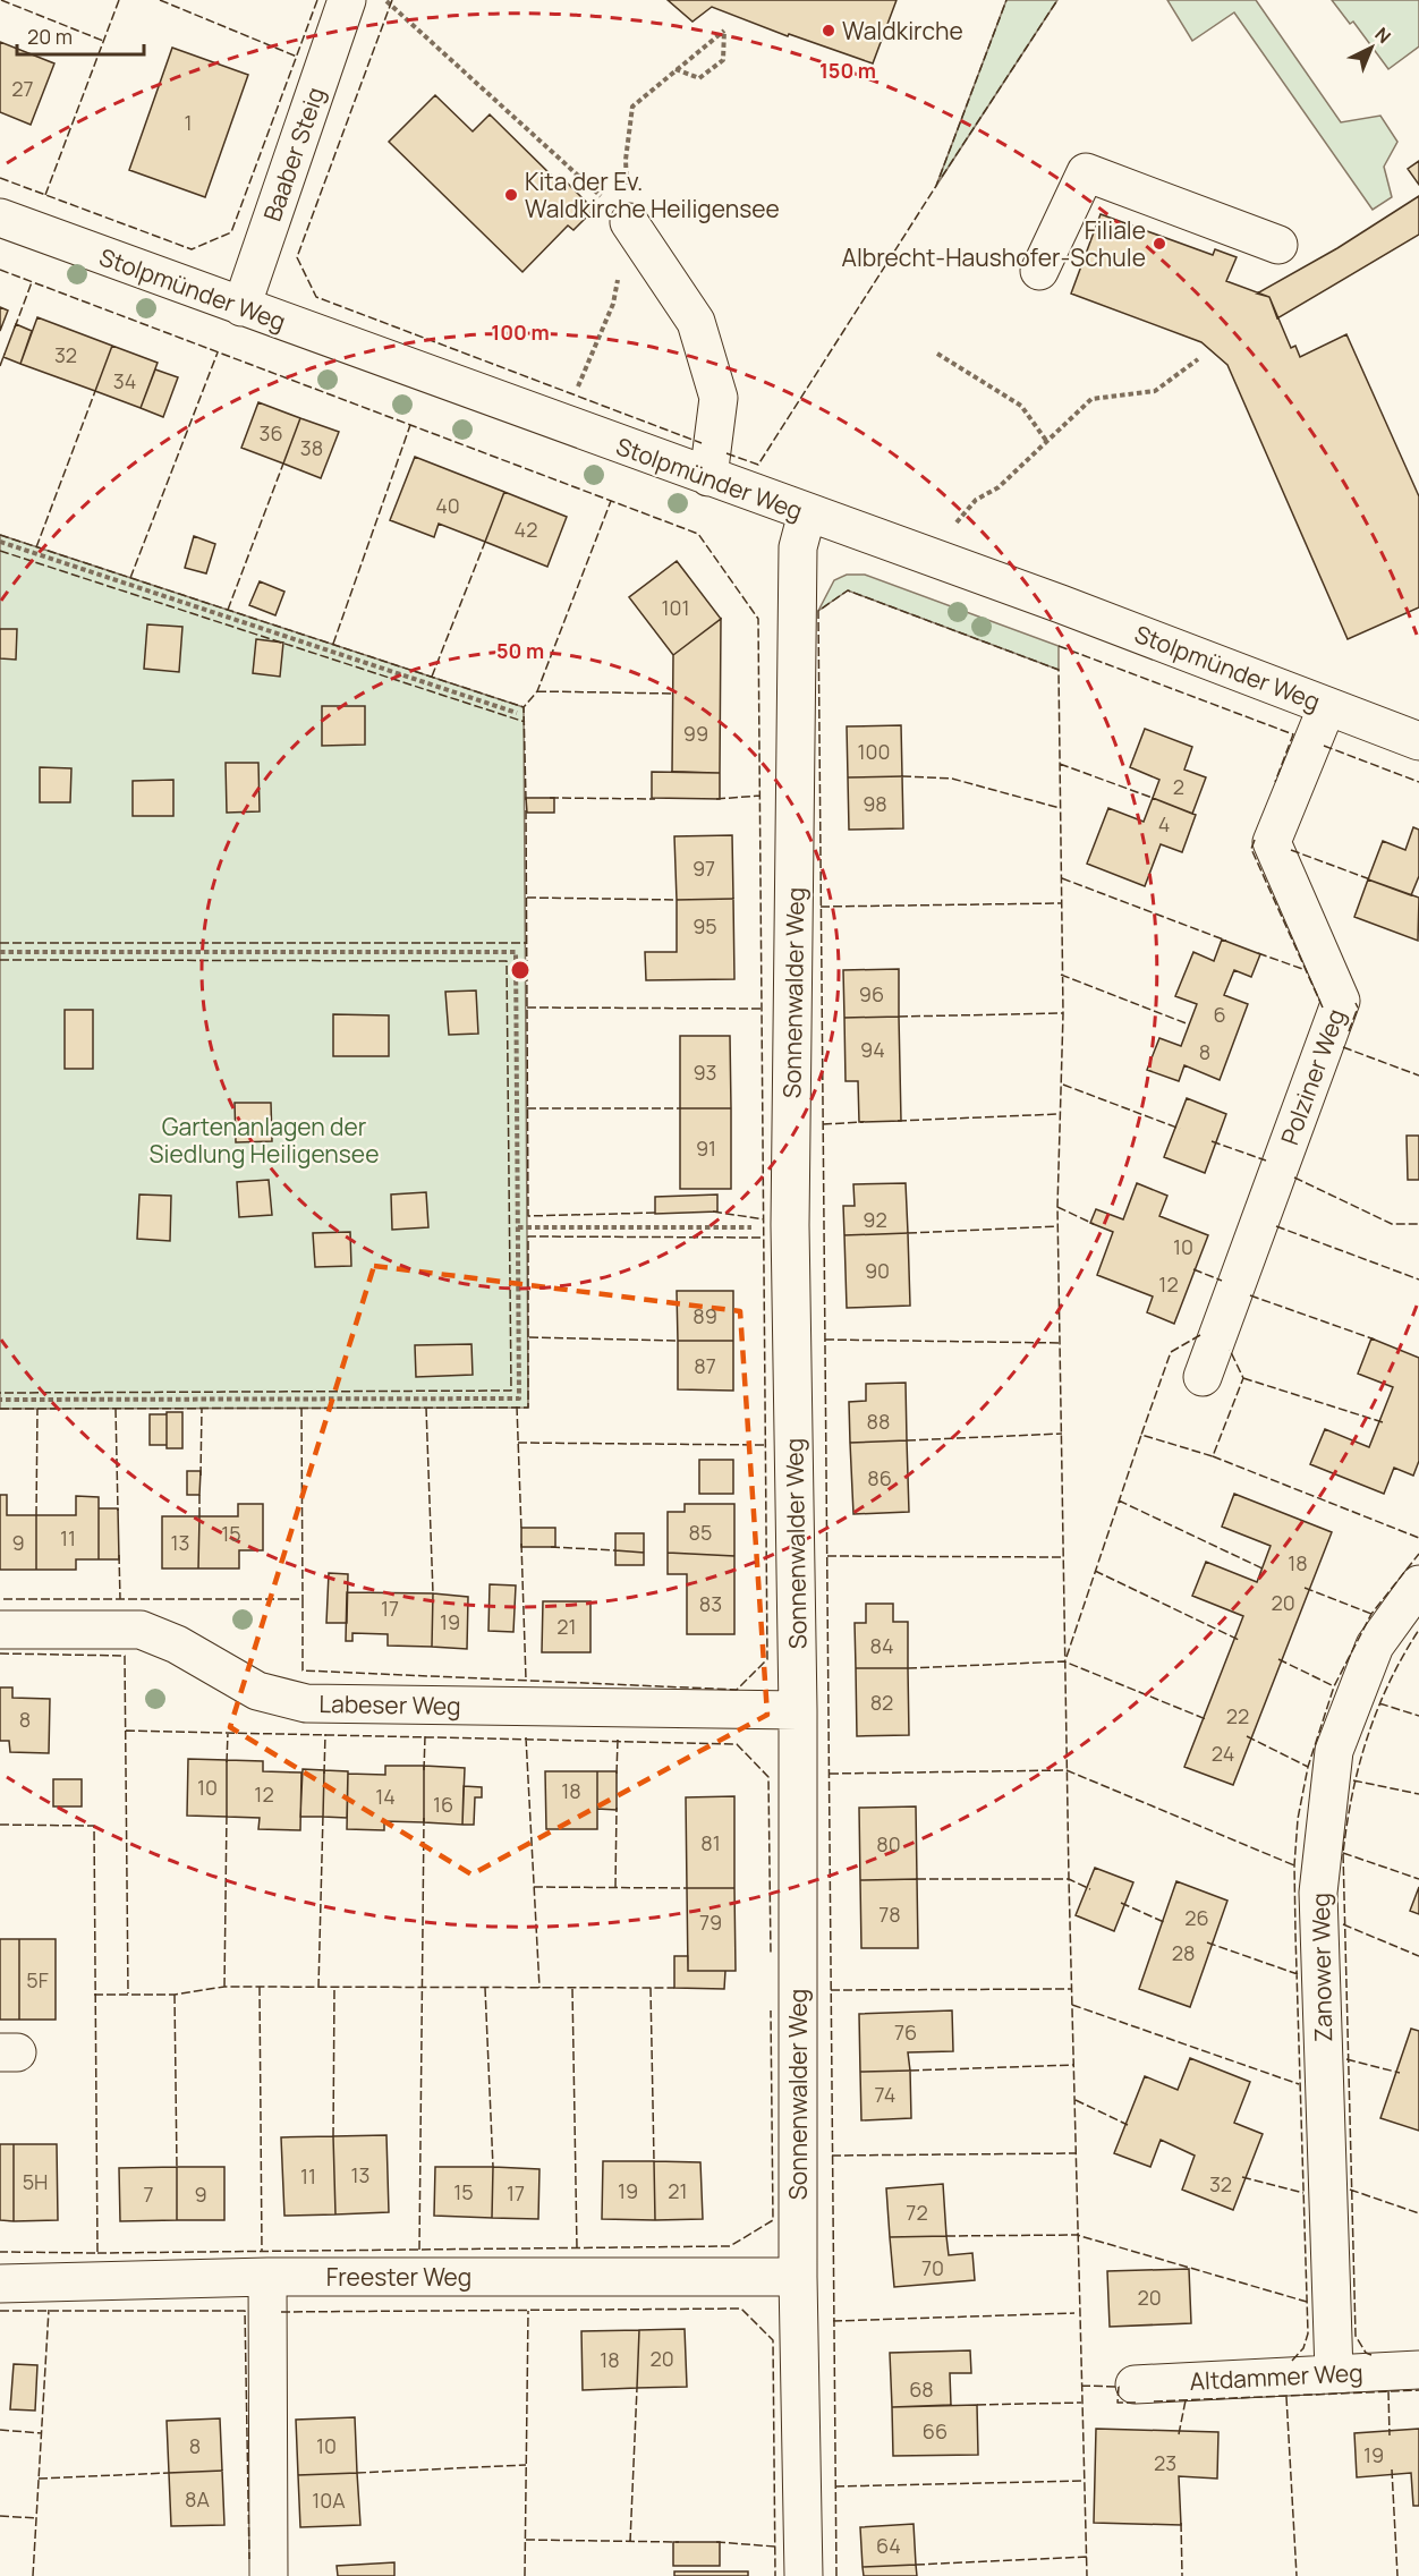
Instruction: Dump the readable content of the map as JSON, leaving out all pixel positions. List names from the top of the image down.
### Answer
{
  "streets": {
    "street": [
      "Baaber Steig",
      "Stolpmünder Weg",
      "Sonnenwalder Weg",
      "Polziner Weg",
      "Labeser Weg",
      "Zanower Weg",
      "Freester Weg",
      "Altdammer Weg"
    ]
  },
  "crossings": [
    ["Baaber Steig", "Stolpmünder Weg"],
    ["Stolpmünder Weg", "Sonnenwalder Weg"],
    ["Stolpmünder Weg", "Polziner Weg"],
    ["Sonnenwalder Weg", "Labeser Weg"],
    ["Sonnenwalder Weg", "Freester Weg"],
    ["Zanower Weg", "Altdammer Weg"]
  ],
  "parks": ["Gartenanlagen der Siedlung Heiligensee"],
  "places": ["Waldkirche", "Kita der Ev. Waldkirche Heiligensee", "Filiale Albrecht-Haushofer-Schule"],
  "house_numbers": [
    "27",
    "1",
    "32",
    "34",
    "36",
    "38",
    "40",
    "42",
    "101",
    "99",
    "100",
    "2",
    "98",
    "4",
    "97",
    "95",
    "96",
    "6",
    "94",
    "8",
    "93",
    "91",
    "92",
    "10",
    "90",
    "12",
    "89",
    "87",
    "88",
    "86",
    "85",
    "15",
    "11",
    "9",
    "13",
    "18",
    "20",
    "83",
    "17",
    "19",
    "21",
    "84",
    "82",
    "22",
    "8",
    "24",
    "10",
    "18",
    "12",
    "14",
    "16",
    "81",
    "80",
    "78",
    "26",
    "79",
    "28",
    "5F",
    "76",
    "74",
    "13",
    "11",
    "5H",
    "32",
    "19",
    "21",
    "15",
    "17",
    "7",
    "9",
    "72",
    "70",
    "20",
    "20",
    "18",
    "68",
    "66",
    "8",
    "10",
    "19",
    "23",
    "8A",
    "10A",
    "64"
  ],
  "scale_bar": "20 m",
  "north": "top right",
  "rings": ["150 m", "100 m", "50 m"]
}
